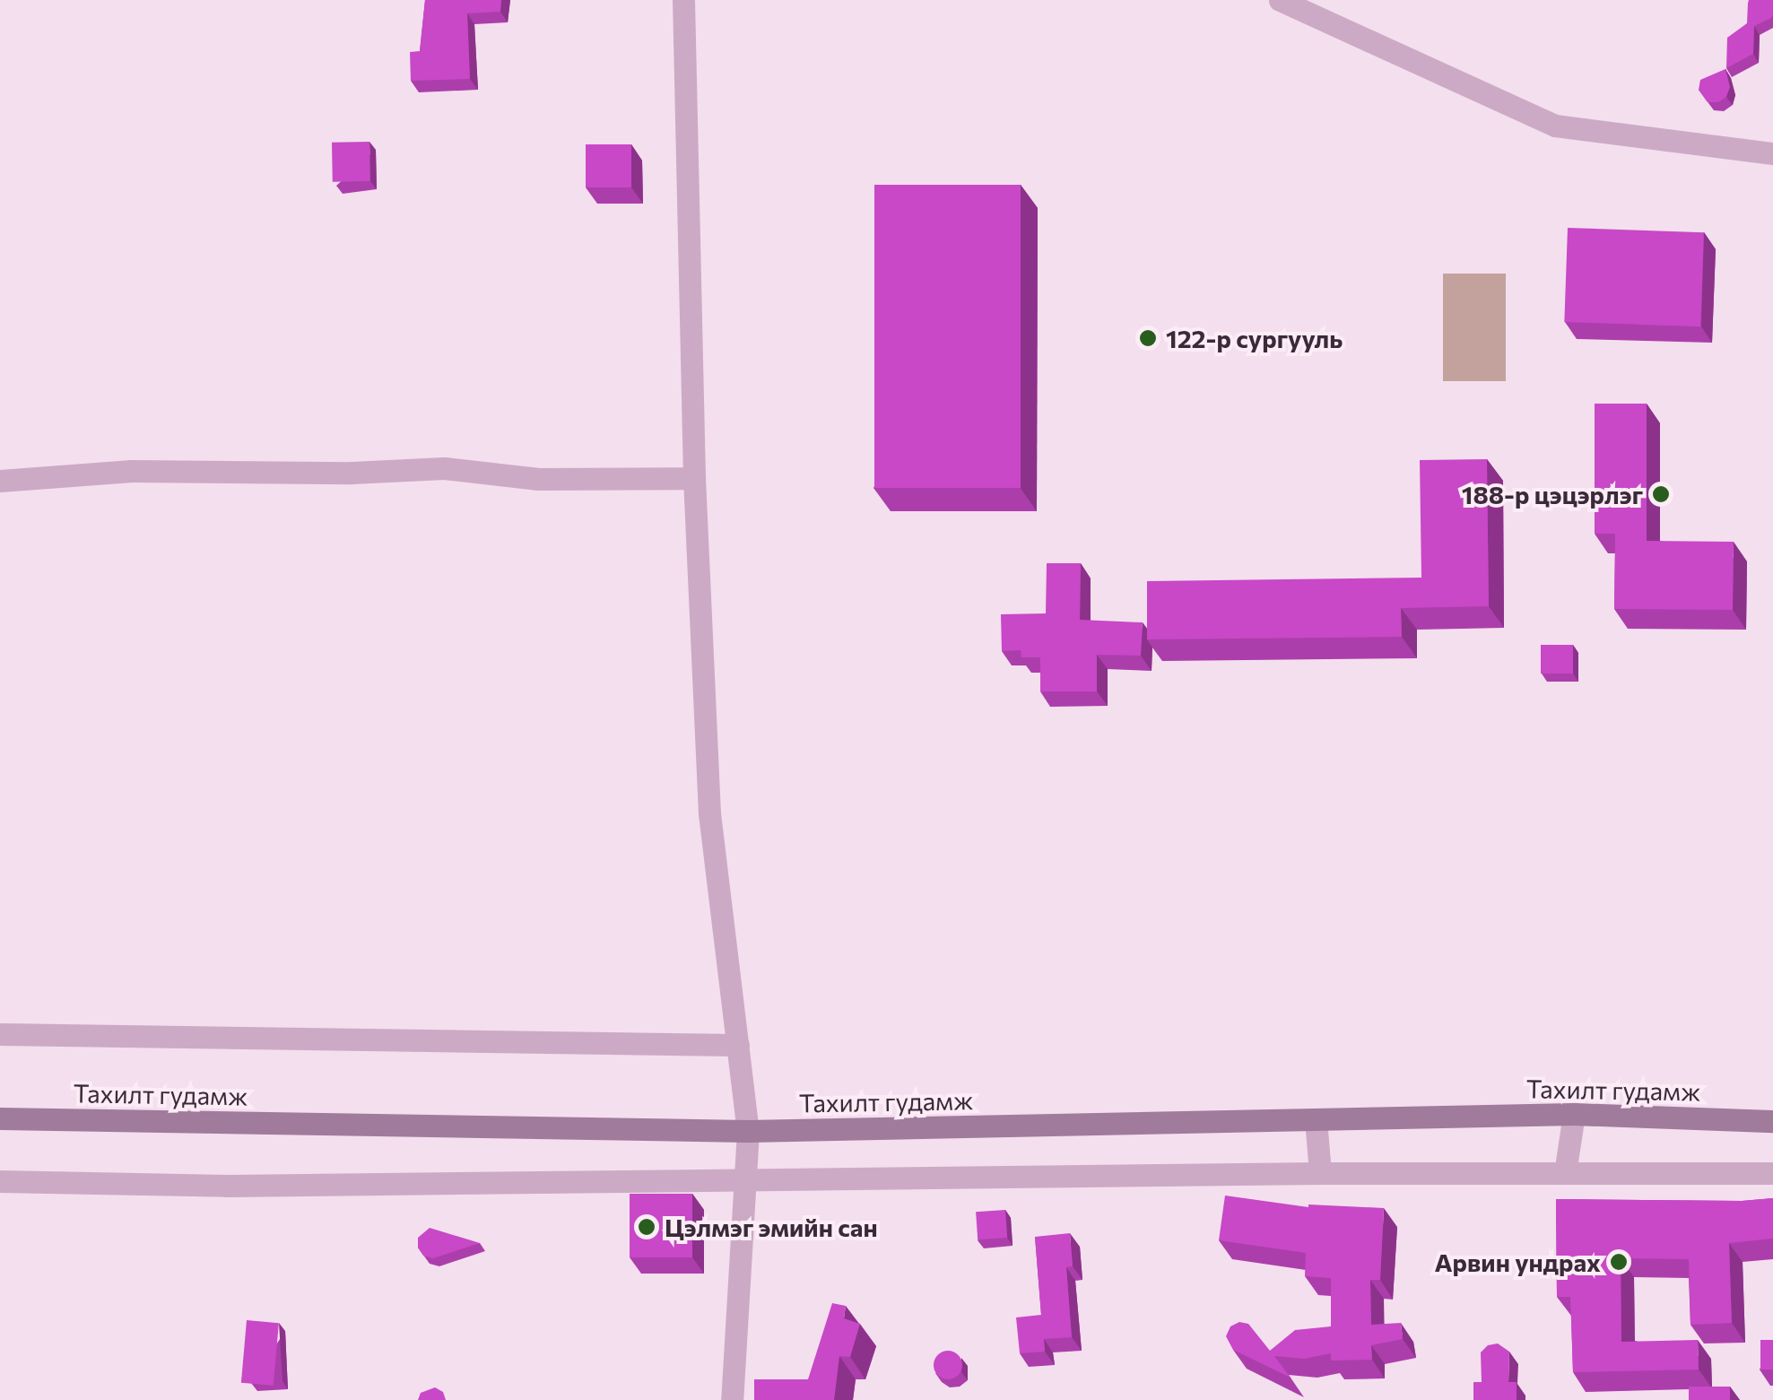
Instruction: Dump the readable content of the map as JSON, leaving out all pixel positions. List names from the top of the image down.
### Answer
{
  "streets": {
    "main road": ["Тахилт гудамж"]
  },
  "places": [
    "122-р сургууль",
    "188-р цэцэрлэг",
    "Цэлмэг эмийн сан",
    "Арвин ундрах"
  ]
}
